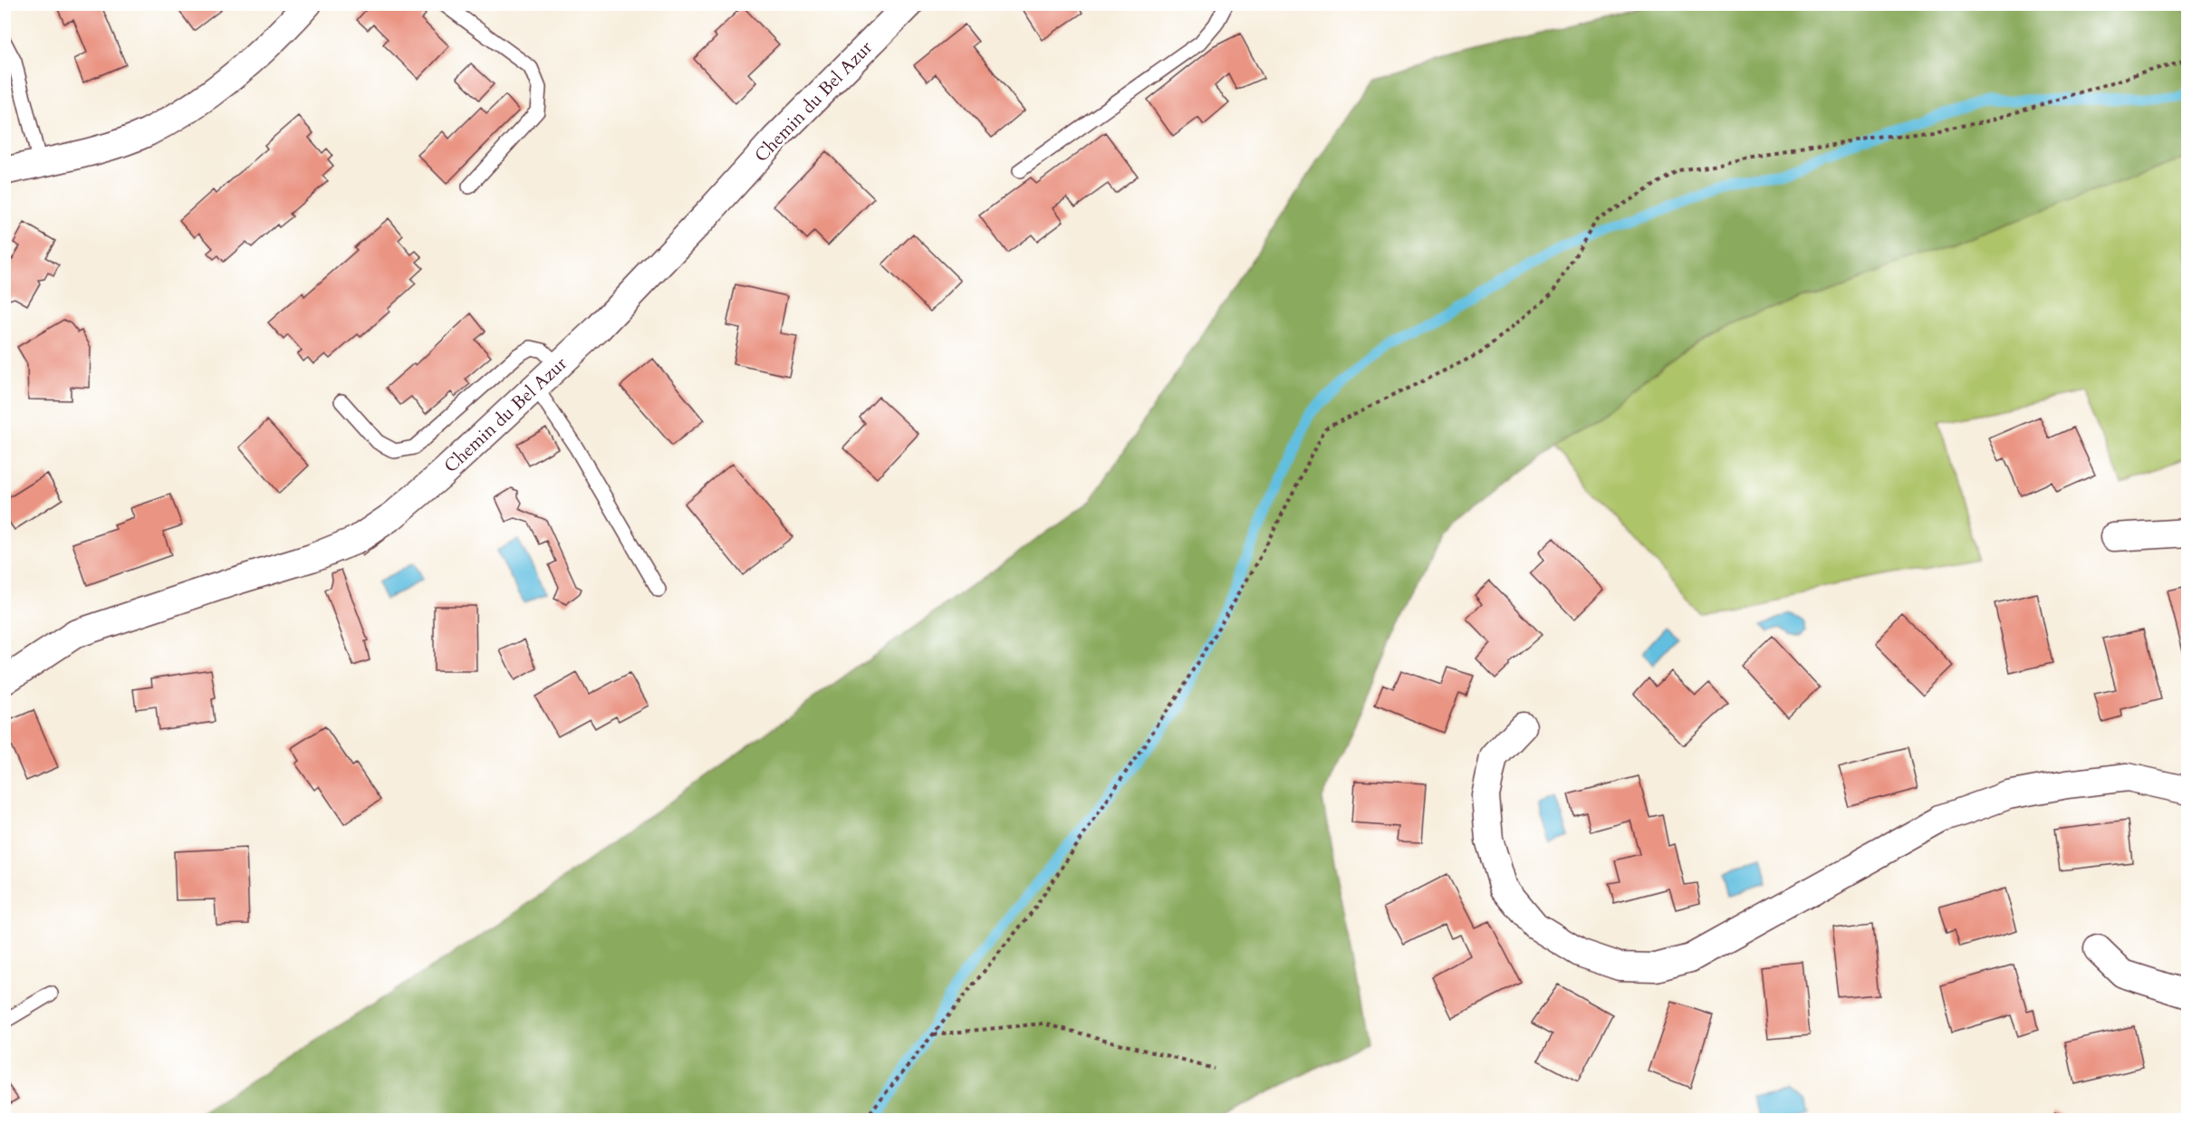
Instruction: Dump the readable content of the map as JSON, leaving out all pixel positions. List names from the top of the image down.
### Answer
{
  "streets": {
    "street": ["Chemin du Bel Azur"]
  }
}
